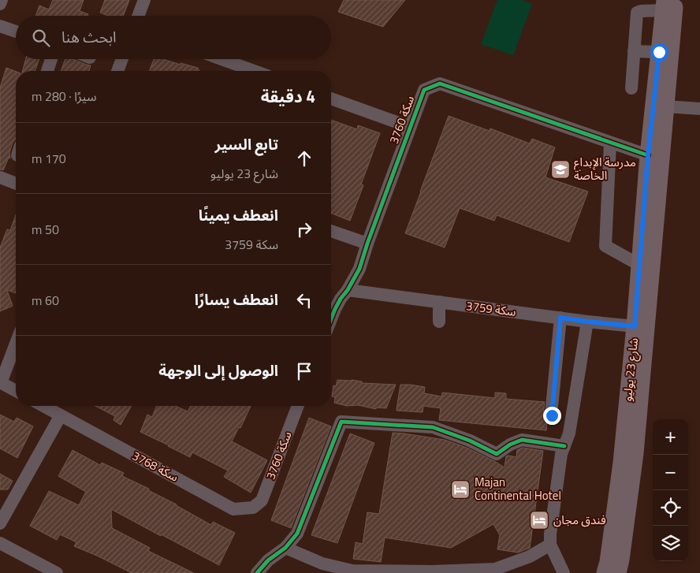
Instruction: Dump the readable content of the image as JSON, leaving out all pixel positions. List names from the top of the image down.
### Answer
{
  "streets": {
    "main road": ["شارع 23 يوليو"],
    "street": ["سكة 3760", "سكة 3759", "سكة 3768"]
  },
  "crossings": [
    ["سكة 3760", "سكة 3759"],
    ["سكة 3760", "شارع 23 يوليو"],
    ["سكة 3760", "سكة 3768"],
    ["سكة 3759", "شارع 23 يوليو"]
  ],
  "places": {
    "school or university": ["مدرسة الإبداع الخاصة"],
    "hotel": ["Majan Continental Hotel", "فندق مجان"]
  },
  "page": {
    "search": "ابحث هنا",
    "heading": ["4 دقيقة", "سيرًا · 280 m"],
    "list": [
      ["تابع السير", "شارع 23 يوليو", "170 m"],
      ["انعطف يمينًا", "سكة 3759", "50 m"],
      ["انعطف يسارًا", "60 m"],
      "الوصول إلى الوجهة"
    ],
    "map_buttons": ["+", "−"]
  }
}
